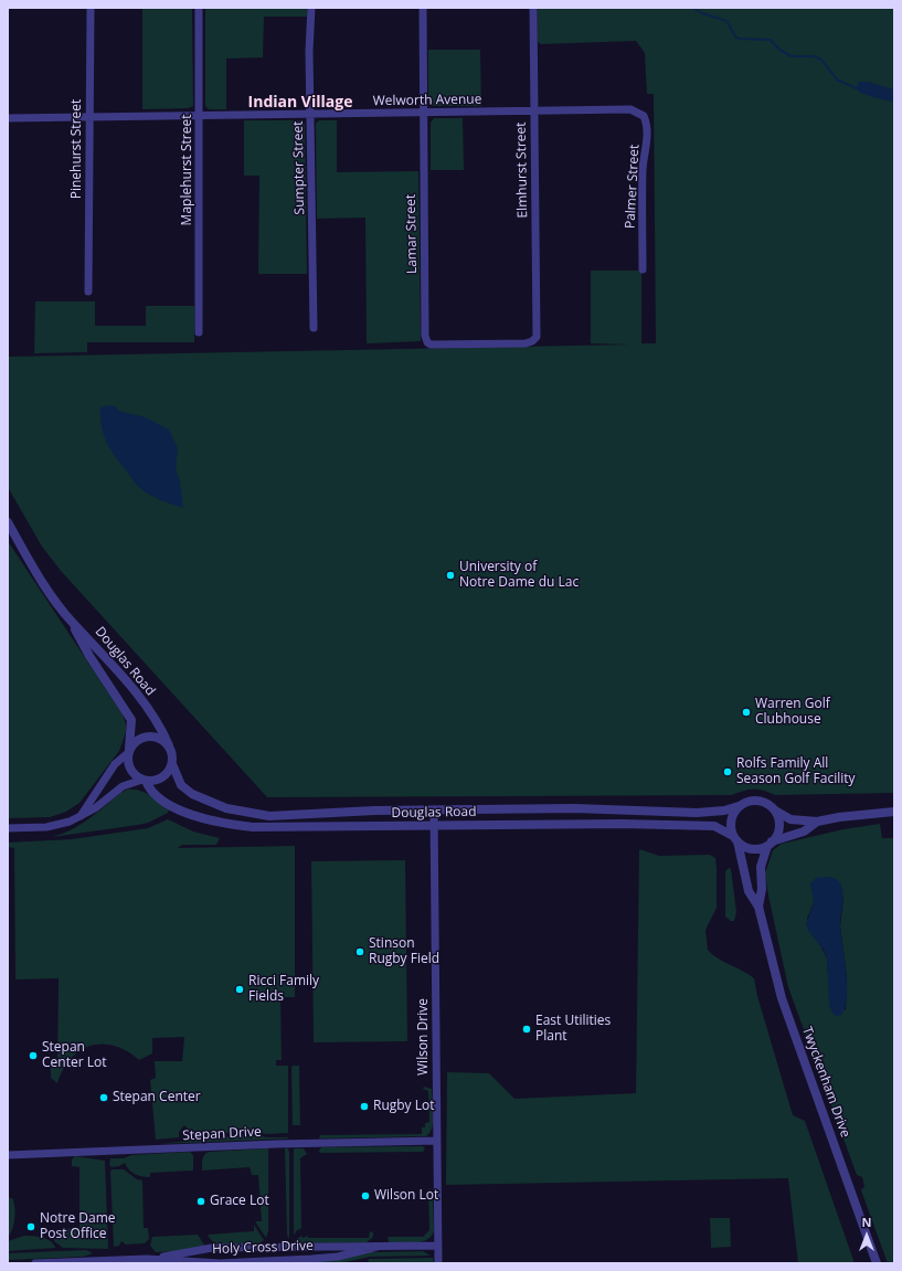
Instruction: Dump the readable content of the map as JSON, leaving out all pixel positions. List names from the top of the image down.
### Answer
{
  "streets": {
    "street": [
      "Welworth Avenue",
      "Pinehurst Street",
      "Sumpter Street",
      "Maplehurst Street",
      "Elmhurst Street",
      "Palmer Street",
      "Lamar Street",
      "Douglas Road",
      "Wilson Drive",
      "Twyckenham Drive",
      "Stepan Drive",
      "Holy Cross Drive"
    ]
  },
  "crossings": [
    ["Welworth Avenue", "Pinehurst Street"],
    ["Welworth Avenue", "Sumpter Street"],
    ["Welworth Avenue", "Maplehurst Street"],
    ["Welworth Avenue", "Elmhurst Street"],
    ["Welworth Avenue", "Palmer Street"],
    ["Welworth Avenue", "Lamar Street"],
    ["Elmhurst Street", "Lamar Street"],
    ["Douglas Road", "Wilson Drive"],
    ["Douglas Road", "Twyckenham Drive"],
    ["Wilson Drive", "Stepan Drive"],
    ["Wilson Drive", "Holy Cross Drive"]
  ],
  "districts": ["Indian Village"],
  "places": [
    "University of Notre Dame du Lac",
    "Warren Golf Clubhouse",
    "Rolfs Family All Season Golf Facility",
    "Stinson Rugby Field",
    "Ricci Family Fields",
    "East Utilities Plant",
    "Stepan Center Lot",
    "Stepan Center",
    "Rugby Lot",
    "Wilson Lot",
    "Grace Lot",
    "Notre Dame Post Office"
  ],
  "north": "top"
}
